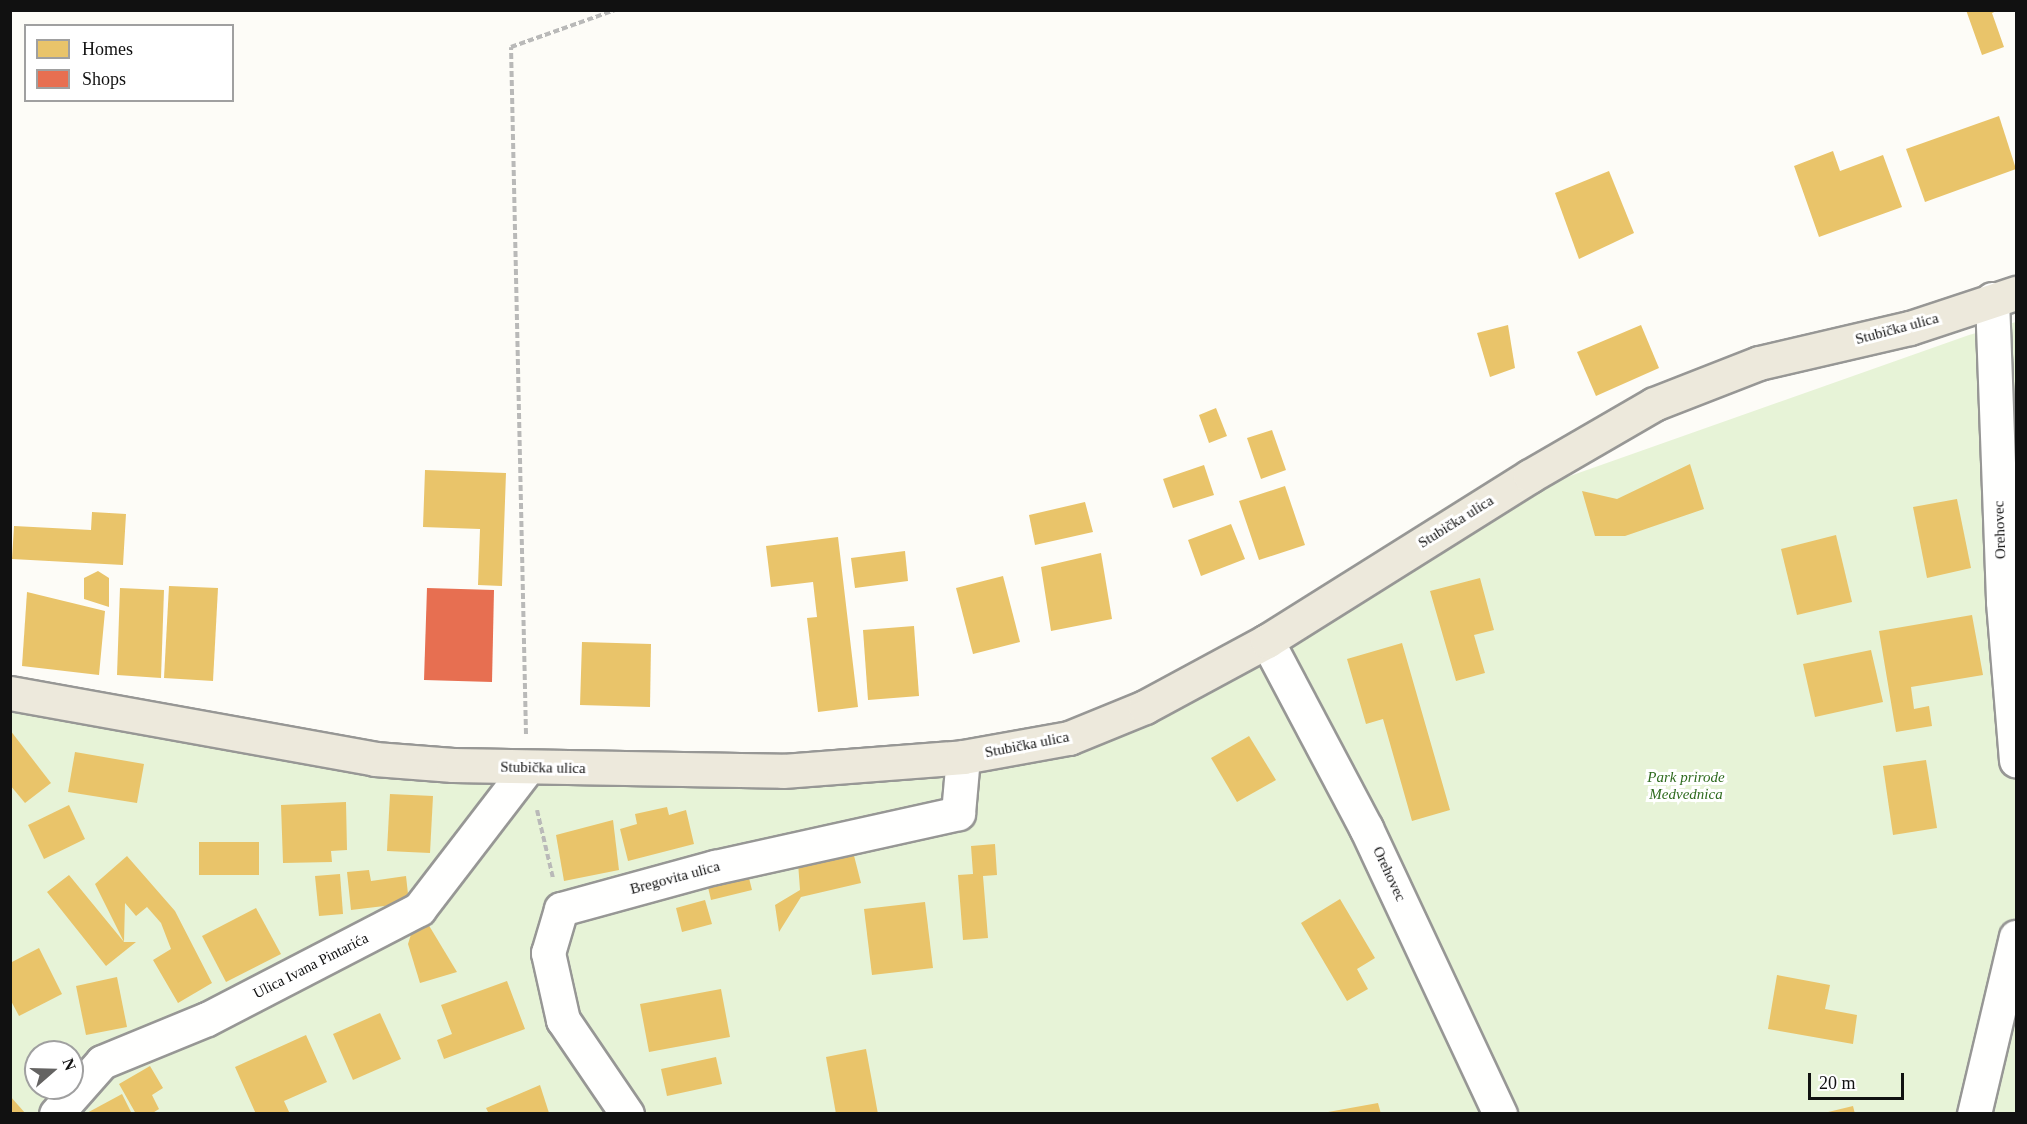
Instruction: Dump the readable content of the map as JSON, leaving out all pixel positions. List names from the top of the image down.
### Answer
{
  "streets": {
    "main road": ["Stubička ulica"],
    "street": ["Orehovec", "Bregovita ulica", "Ulica Ivana Pintarića"]
  },
  "crossings": [
    ["Stubička ulica", "Orehovec"],
    ["Stubička ulica", "Bregovita ulica"],
    ["Stubička ulica", "Ulica Ivana Pintarića"]
  ],
  "parks": ["Park prirode Medvednica"],
  "legend": ["Homes", "Shops"],
  "scale_bar": "20 m",
  "north": "right"
}
